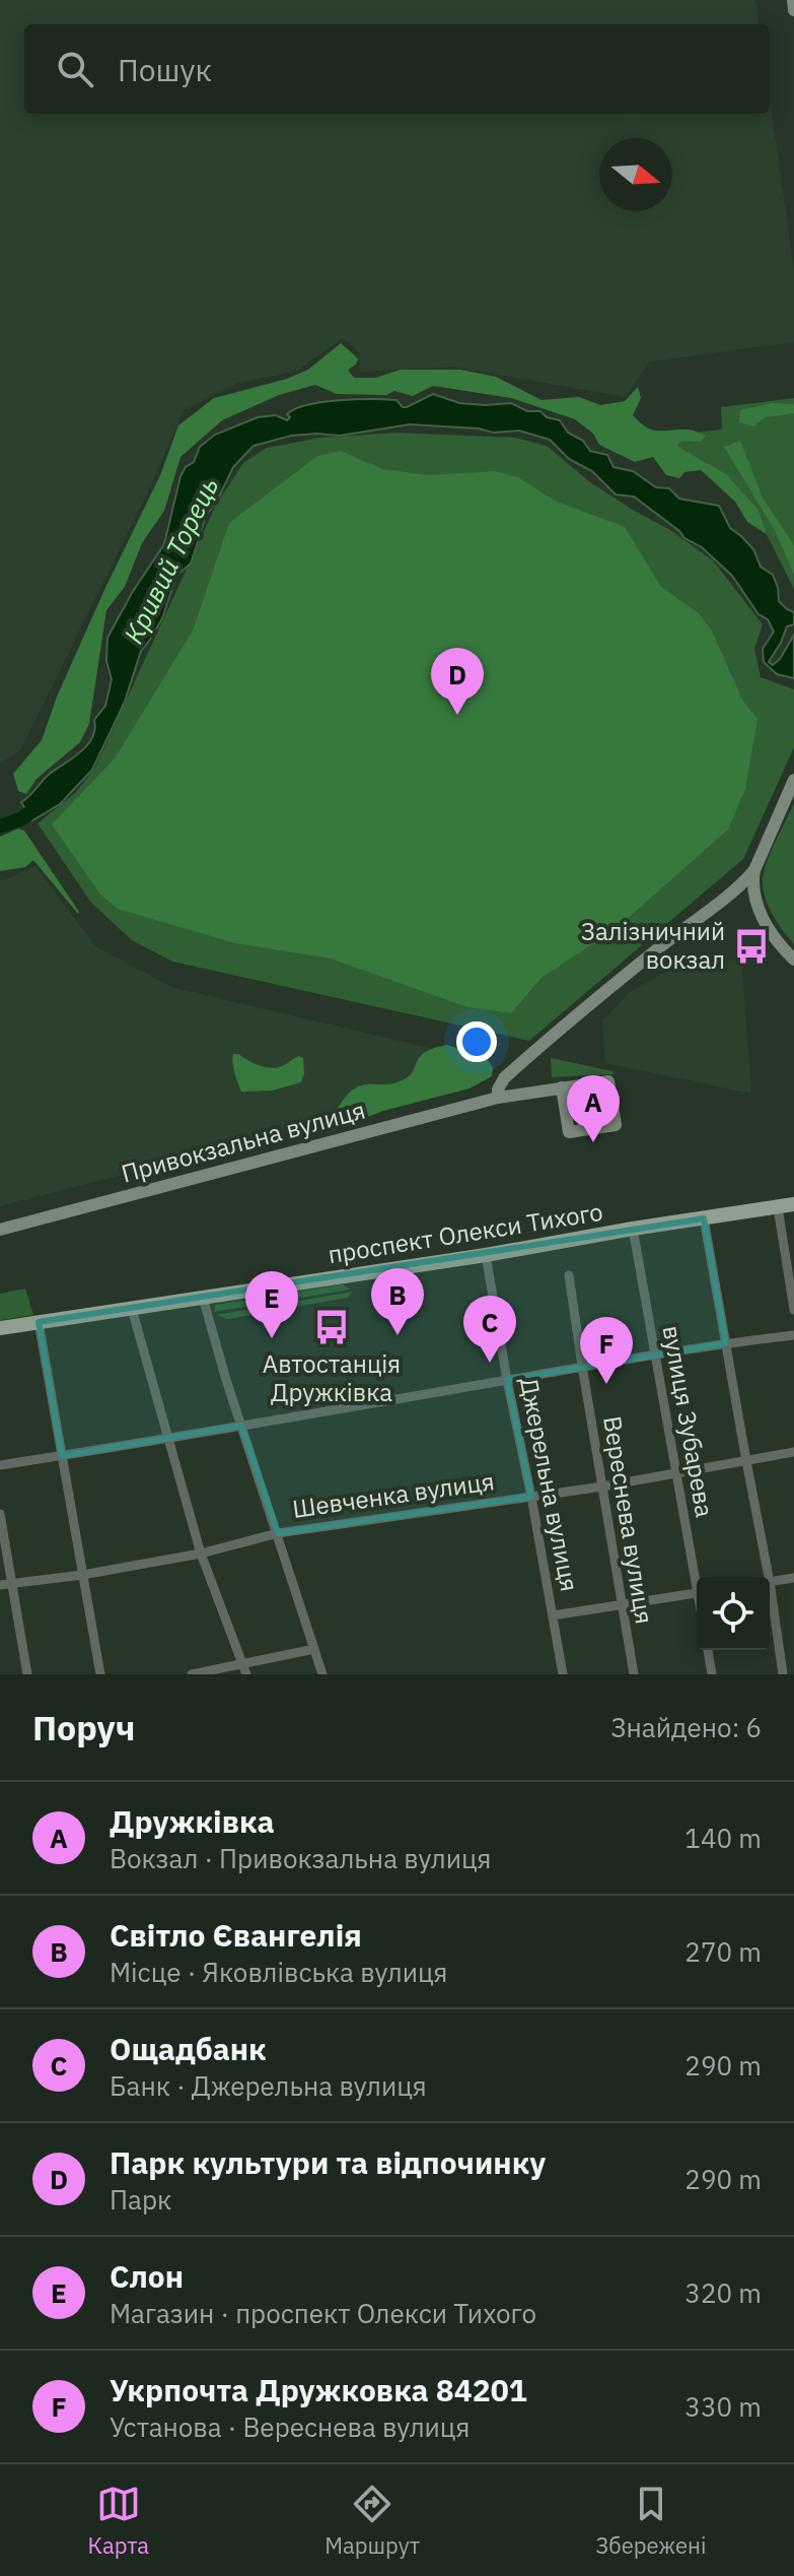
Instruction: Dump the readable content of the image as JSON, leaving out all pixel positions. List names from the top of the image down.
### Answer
{
  "streets": {
    "main road": ["проспект Олекси Тихого"],
    "street": [
      "Привокзальна вулиця",
      "вулиця Зубарева",
      "Джерельна вулиця",
      "Шевченка вулиця",
      "Вереснева вулиця"
    ]
  },
  "crossings": [
    ["проспект Олекси Тихого", "вулиця Зубарева"],
    ["проспект Олекси Тихого", "Джерельна вулиця"],
    ["вулиця Зубарева", "Шевченка вулиця"],
    ["Джерельна вулиця", "Шевченка вулиця"],
    ["Шевченка вулиця", "Вереснева вулиця"]
  ],
  "water": ["Кривий Торець"],
  "places": {
    "bus stop": ["Залізничний вокзал", "Автостанція Дружківка"]
  },
  "north": "right",
  "page": {
    "search": "Пошук",
    "pins": [
      "D",
      "A",
      "B",
      "E",
      "C",
      "F"
    ],
    "heading": ["Поруч", "Знайдено: 6"],
    "list": [
      {
        "mark": "A",
        "name": "Дружківка",
        "note": "Вокзал · Привокзальна вулиця",
        "value": "140 m"
      },
      {
        "mark": "B",
        "name": "Світло Євангелія",
        "note": "Місце · Яковлівська вулиця",
        "value": "270 m"
      },
      {
        "mark": "C",
        "name": "Ощадбанк",
        "note": "Банк · Джерельна вулиця",
        "value": "290 m"
      },
      {
        "mark": "D",
        "name": "Парк культури та відпочинку",
        "note": "Парк",
        "value": "290 m"
      },
      {
        "mark": "E",
        "name": "Слон",
        "note": "Магазин · проспект Олекси Тихого",
        "value": "320 m"
      },
      {
        "mark": "F",
        "name": "Укрпочта Дружковка 84201",
        "note": "Установа · Вереснева вулиця",
        "value": "330 m"
      }
    ],
    "nav": ["Карта", "Маршрут", "Збережені"]
  }
}
